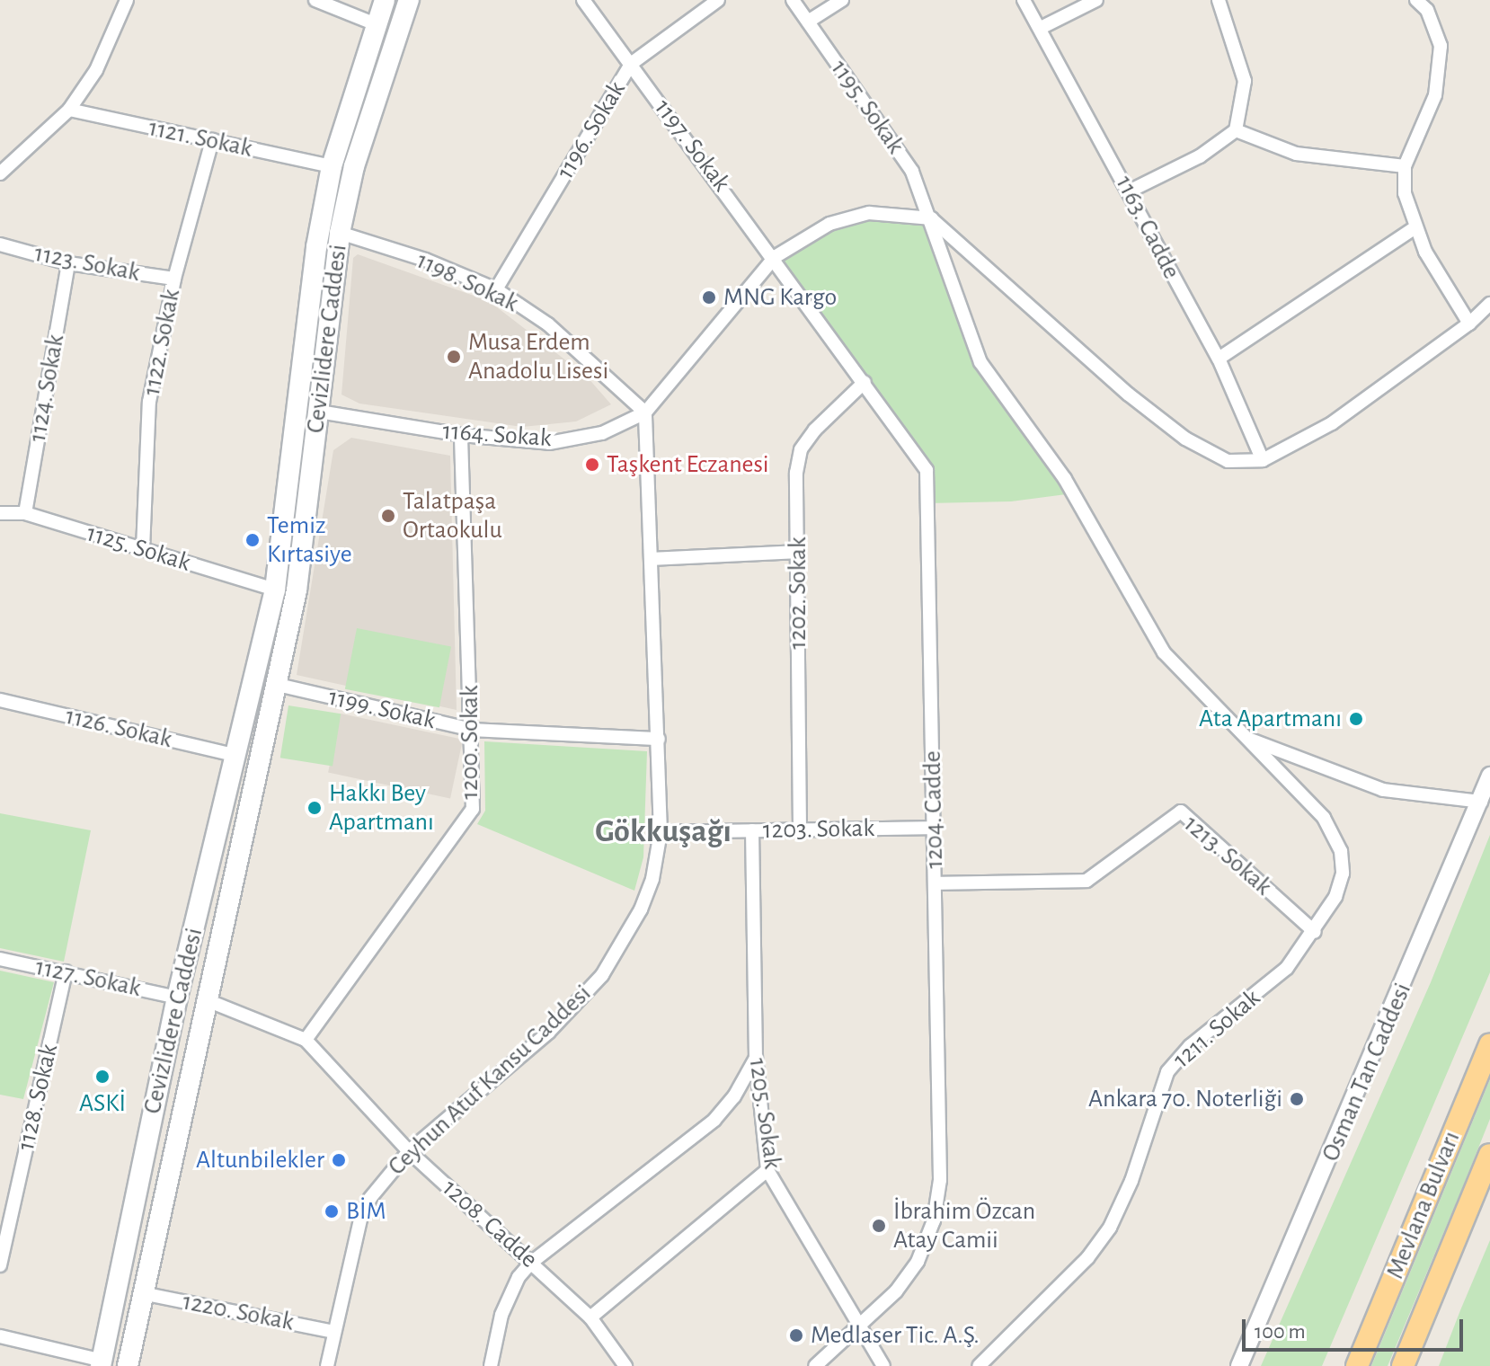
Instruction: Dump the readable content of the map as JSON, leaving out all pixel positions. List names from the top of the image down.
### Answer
{
  "streets": {
    "highway": ["Mevlana Bulvarı"],
    "main road": ["Cevizlidere Caddesi"],
    "street": [
      "1195. Sokak",
      "1196. Sokak",
      "1121. Sokak",
      "1197. Sokak",
      "1163. Cadde",
      "1123. Sokak",
      "1198. Sokak",
      "1122. Sokak",
      "1124. Sokak",
      "1164. Sokak",
      "1125. Sokak",
      "1202. Sokak",
      "1199. Sokak",
      "1126. Sokak",
      "1200. Sokak",
      "1204. Cadde",
      "1203. Sokak",
      "1213. Sokak",
      "1127. Sokak",
      "1211. Sokak",
      "Osman Tan Caddesi",
      "Ceyhun Atuf Kansu Caddesi",
      "1128. Sokak",
      "1205. Sokak",
      "1208. Cadde",
      "1220. Sokak"
    ]
  },
  "crossings": [
    ["1195. Sokak", "1164. Sokak"],
    ["1195. Sokak", "1211. Sokak"],
    ["1196. Sokak", "1197. Sokak"],
    ["1196. Sokak", "1198. Sokak"],
    ["1121. Sokak", "Cevizlidere Caddesi"],
    ["1121. Sokak", "1122. Sokak"],
    ["1197. Sokak", "1164. Sokak"],
    ["1197. Sokak", "1204. Cadde"],
    ["1123. Sokak", "1122. Sokak"],
    ["1123. Sokak", "1124. Sokak"],
    ["1198. Sokak", "Cevizlidere Caddesi"],
    ["1198. Sokak", "1164. Sokak"],
    ["1198. Sokak", "Ceyhun Atuf Kansu Caddesi"],
    ["Cevizlidere Caddesi", "1164. Sokak"],
    ["Cevizlidere Caddesi", "1125. Sokak"],
    ["Cevizlidere Caddesi", "1199. Sokak"],
    ["Cevizlidere Caddesi", "1126. Sokak"],
    ["Cevizlidere Caddesi", "1127. Sokak"],
    ["Cevizlidere Caddesi", "1208. Cadde"],
    ["Cevizlidere Caddesi", "1220. Sokak"],
    ["1122. Sokak", "1125. Sokak"],
    ["1124. Sokak", "1125. Sokak"],
    ["1164. Sokak", "1200. Sokak"],
    ["1164. Sokak", "1204. Cadde"],
    ["1164. Sokak", "Ceyhun Atuf Kansu Caddesi"],
    ["1202. Sokak", "1204. Cadde"],
    ["1202. Sokak", "1203. Sokak"],
    ["1199. Sokak", "1200. Sokak"],
    ["1199. Sokak", "Ceyhun Atuf Kansu Caddesi"],
    ["1200. Sokak", "1208. Cadde"],
    ["1204. Cadde", "1203. Sokak"],
    ["1204. Cadde", "1213. Sokak"],
    ["1204. Cadde", "1205. Sokak"],
    ["1203. Sokak", "Ceyhun Atuf Kansu Caddesi"],
    ["1203. Sokak", "1205. Sokak"],
    ["1213. Sokak", "1211. Sokak"],
    ["1127. Sokak", "1128. Sokak"],
    ["Ceyhun Atuf Kansu Caddesi", "1208. Cadde"],
    ["Ceyhun Atuf Kansu Caddesi", "1220. Sokak"]
  ],
  "districts": ["Gökkuşağı"],
  "places": [
    "MNG Kargo",
    "Musa Erdem Anadolu Lisesi",
    "Taşkent Eczanesi",
    "Talatpaşa Ortaokulu",
    "Temiz Kırtasiye",
    "Ata Apartmanı",
    "Hakkı Bey Apartmanı",
    "ASKİ",
    "Ankara 70. Noterliği",
    "Altunbilekler",
    "BİM",
    "İbrahim Özcan Atay Camii",
    "Medlaser Tic. A.Ş."
  ],
  "scale_bar": "100 m"
}
